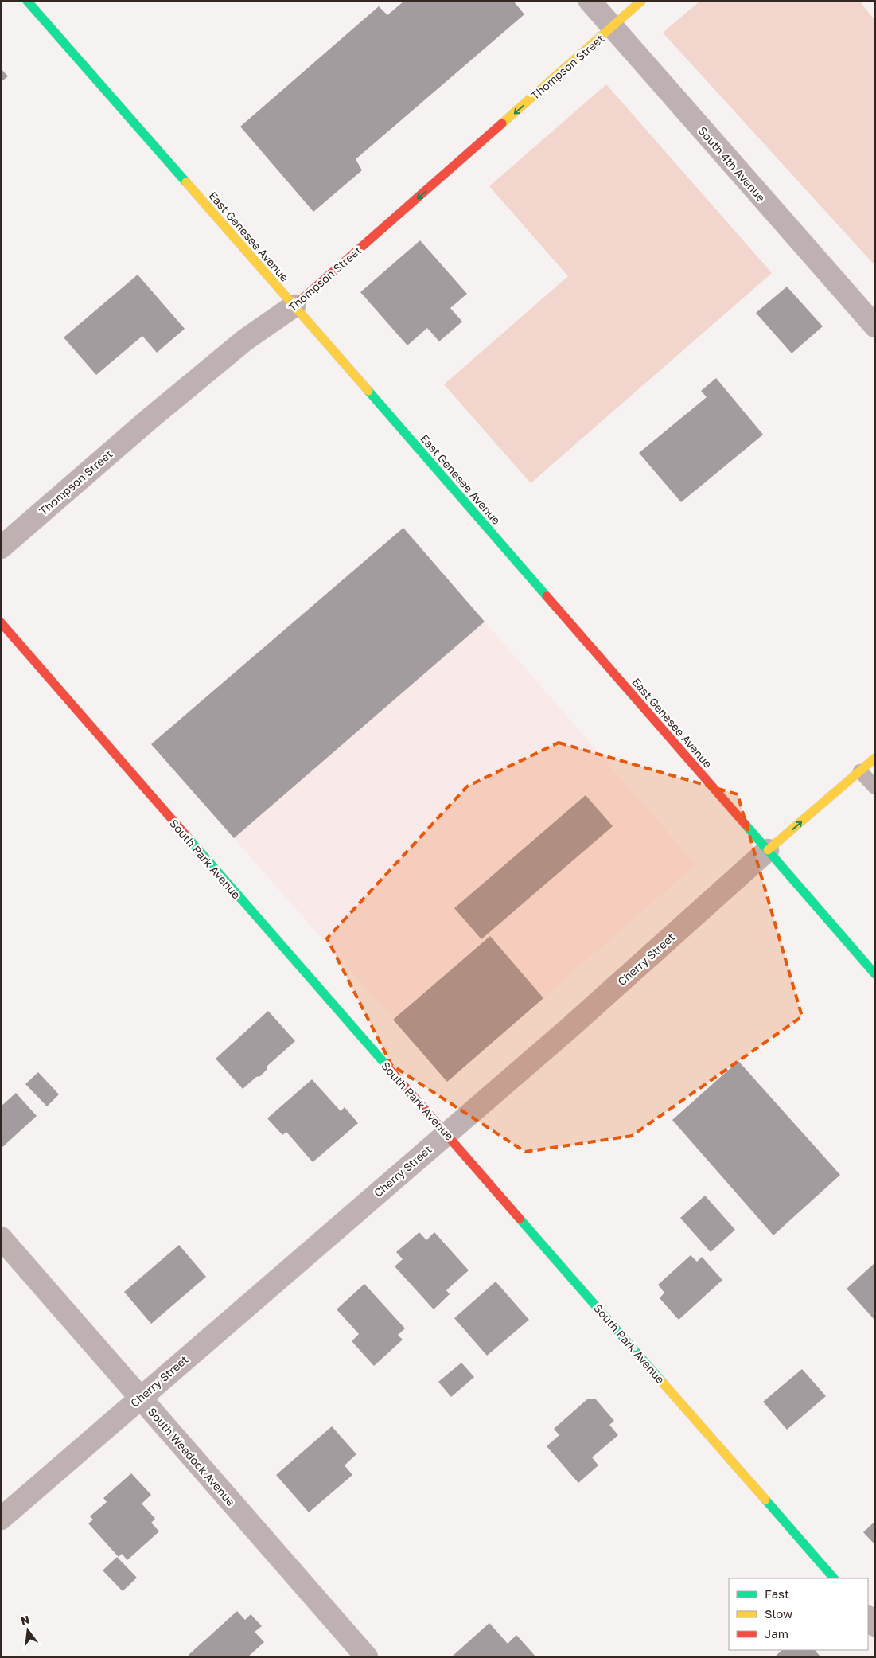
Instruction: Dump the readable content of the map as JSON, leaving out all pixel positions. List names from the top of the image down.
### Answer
{
  "streets": {
    "street": [
      "Thompson Street",
      "South 4th Avenue",
      "East Genesee Avenue",
      "South Park Avenue",
      "Cherry Street",
      "South Weadock Avenue"
    ]
  },
  "crossings": [
    ["Thompson Street", "South 4th Avenue"],
    ["Thompson Street", "East Genesee Avenue"],
    ["East Genesee Avenue", "Cherry Street"],
    ["South Park Avenue", "Cherry Street"],
    ["Cherry Street", "South Weadock Avenue"]
  ],
  "one_way": ["Thompson Street"],
  "legend": ["Fast", "Slow", "Jam"],
  "north": "top"
}
